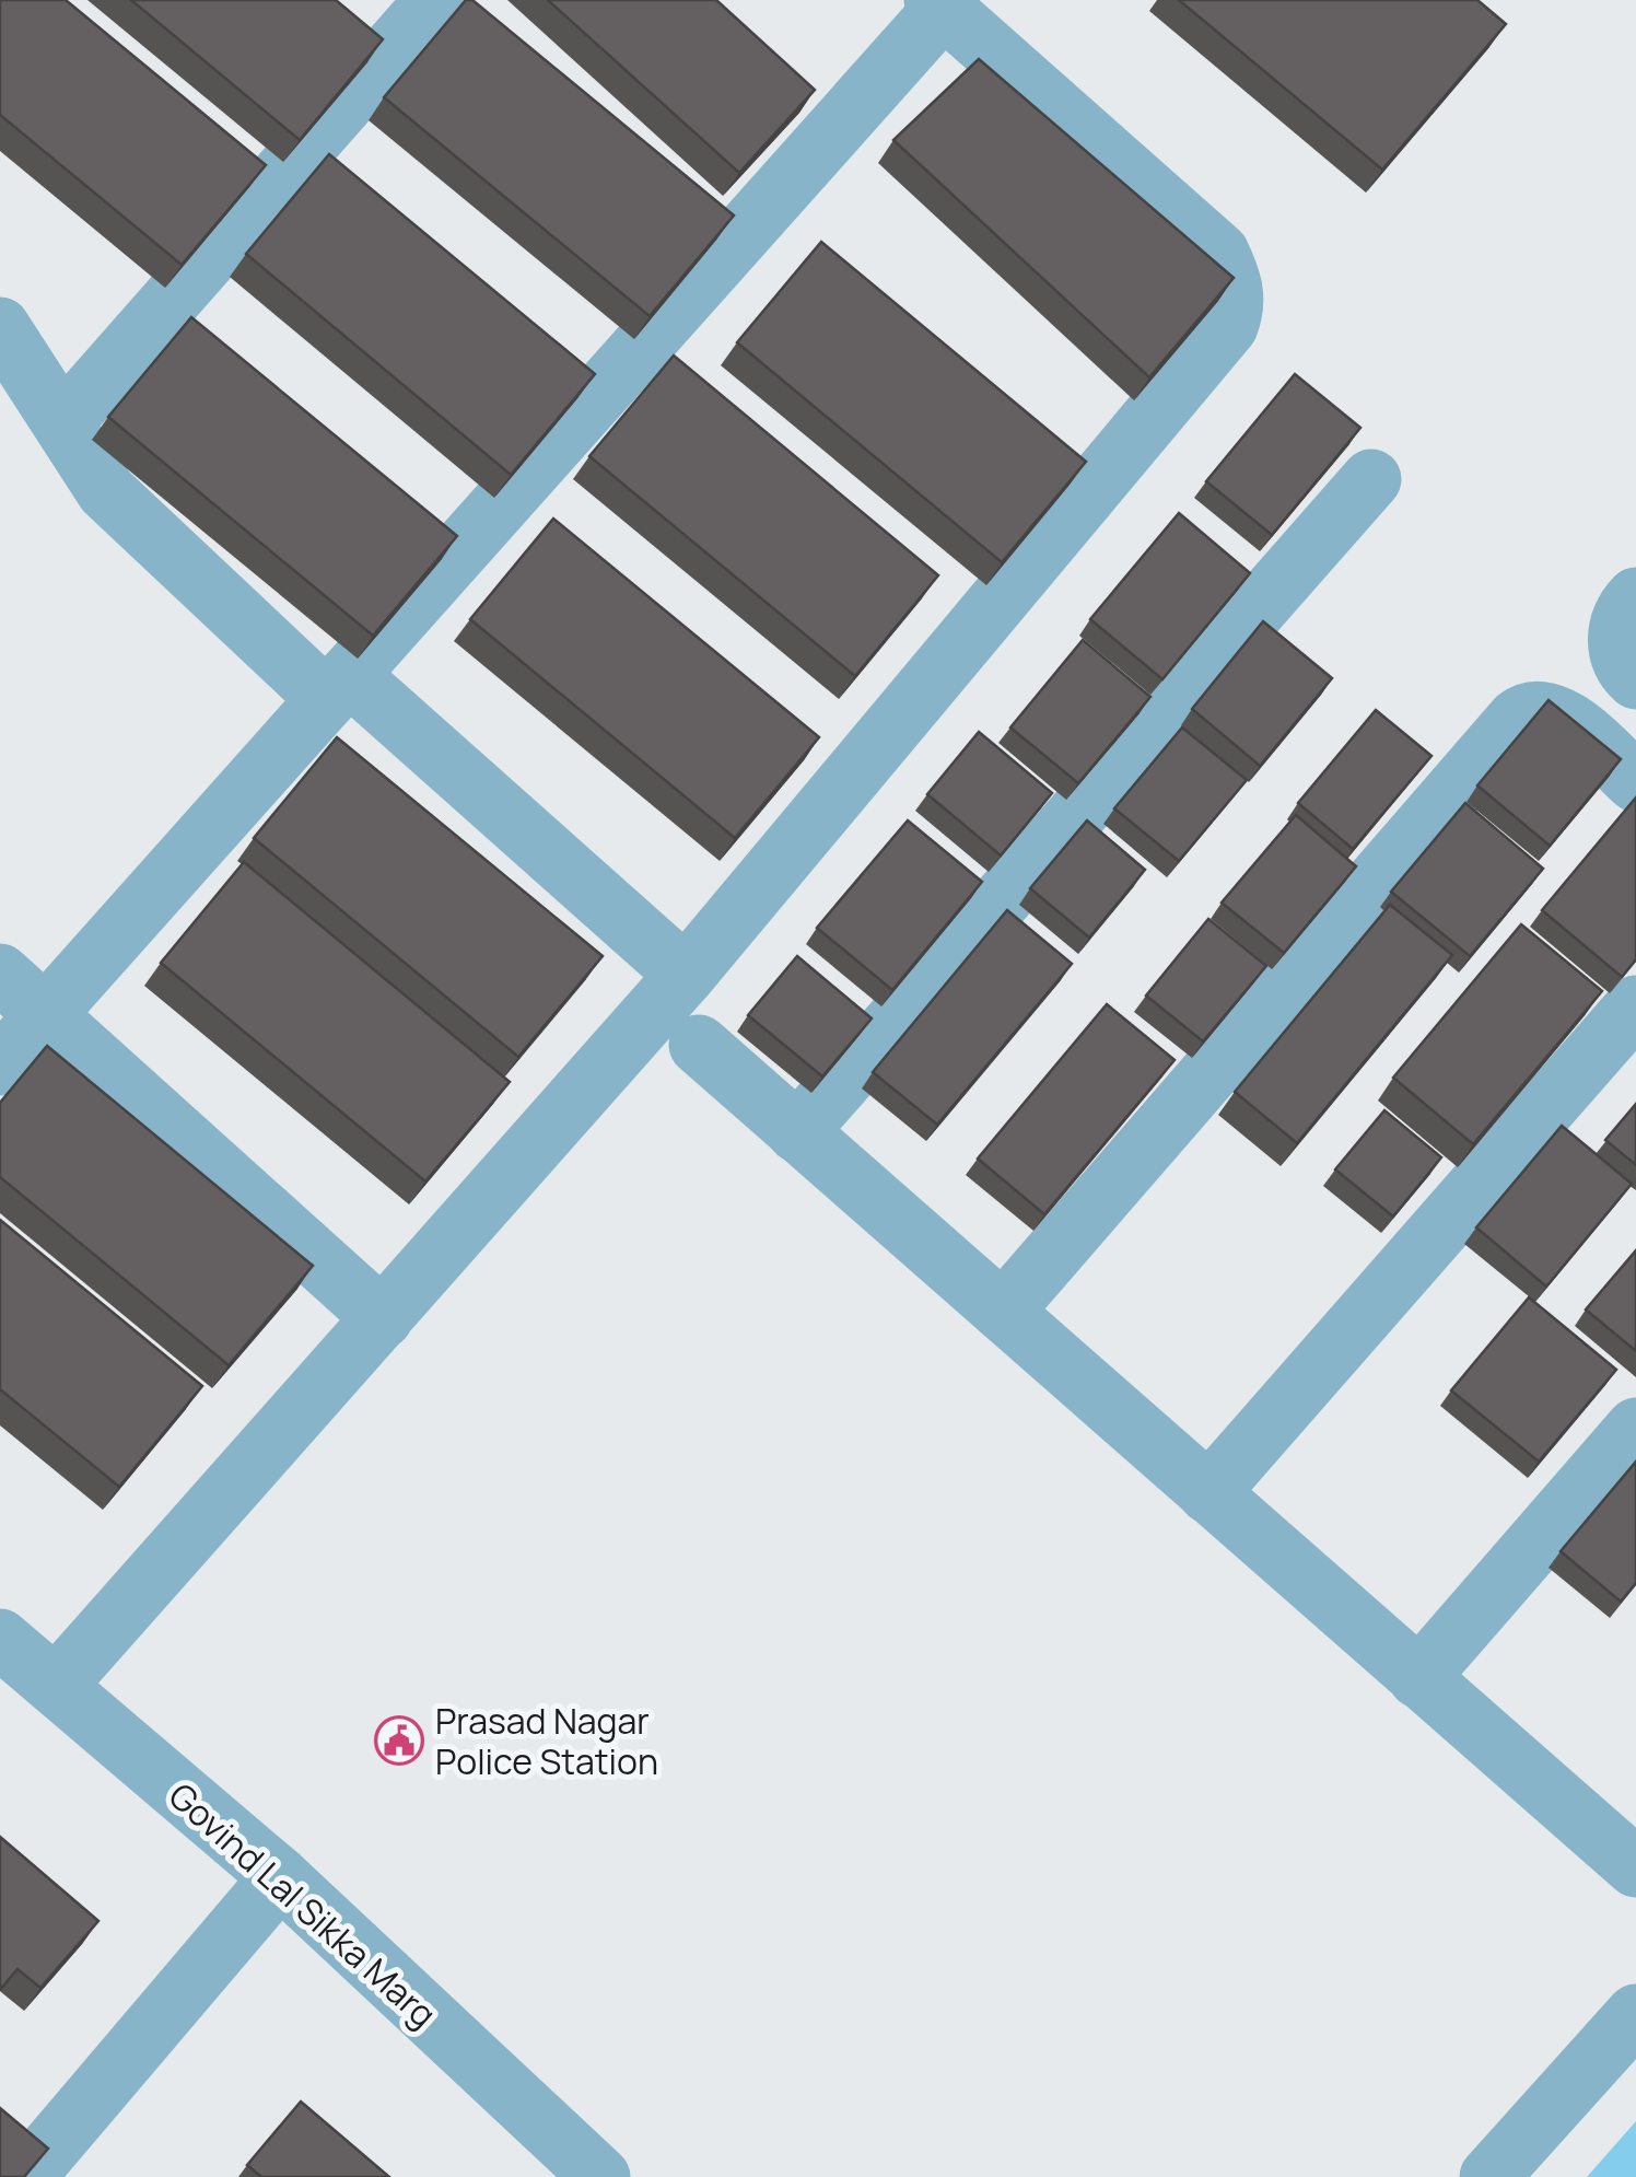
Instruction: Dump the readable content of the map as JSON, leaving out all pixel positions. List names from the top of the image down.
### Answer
{
  "streets": {
    "street": ["Govind Lal Sikka Marg"]
  },
  "places": {
    "public building": ["Prasad Nagar Police Station"]
  }
}
